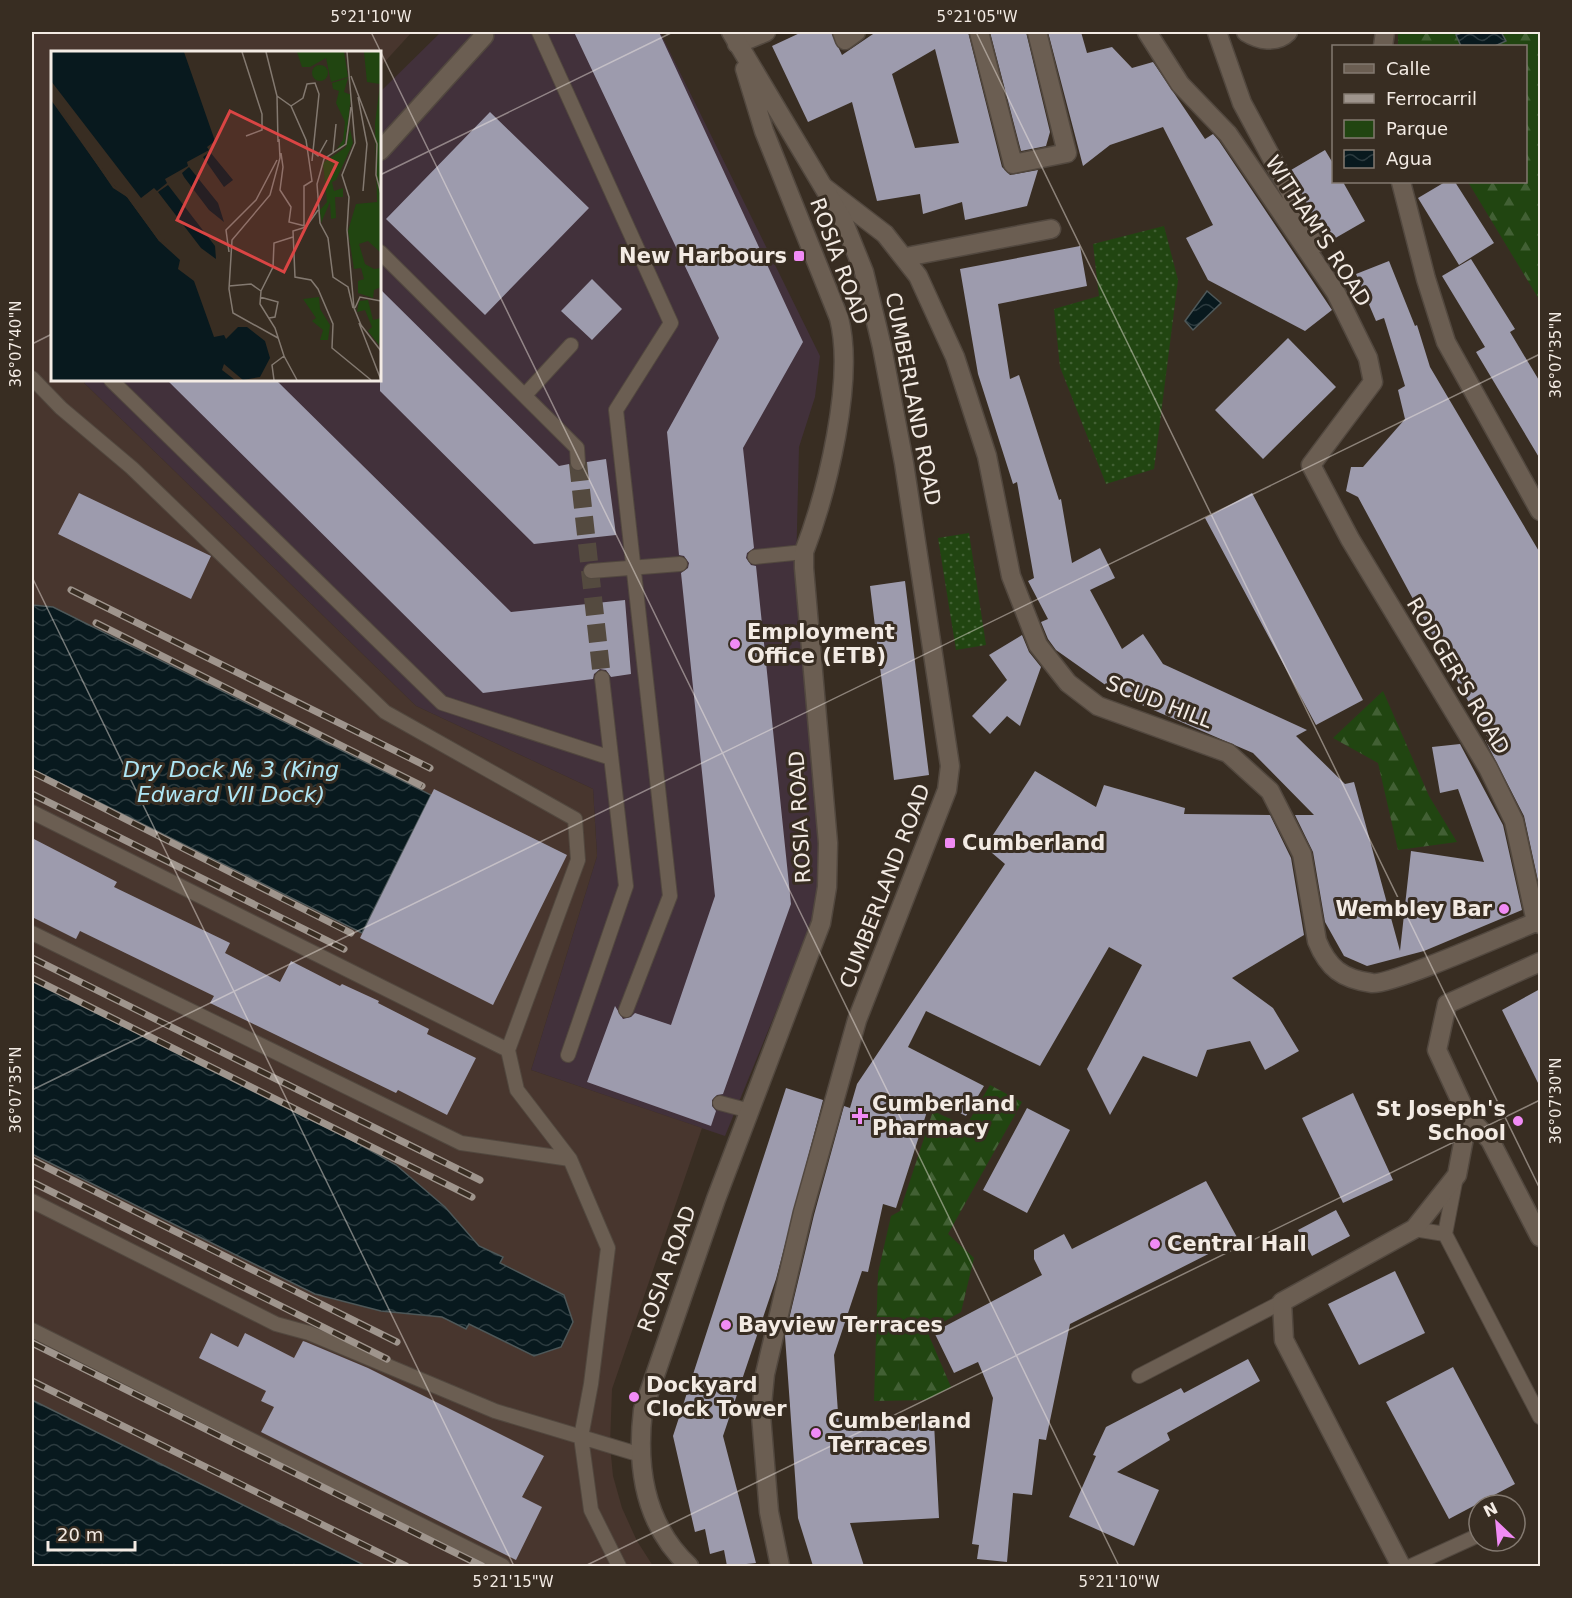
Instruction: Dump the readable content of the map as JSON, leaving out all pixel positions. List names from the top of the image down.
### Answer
{
  "streets": {
    "street": [
      "WITHAM'S ROAD",
      "ROSIA ROAD",
      "CUMBERLAND ROAD",
      "RODGER'S ROAD",
      "SCUD HILL"
    ]
  },
  "crossings": [
    ["WITHAM'S ROAD", "RODGER'S ROAD"],
    ["ROSIA ROAD", "CUMBERLAND ROAD"],
    ["ROSIA ROAD", "SCUD HILL"],
    ["CUMBERLAND ROAD", "SCUD HILL"],
    ["RODGER'S ROAD", "SCUD HILL"]
  ],
  "water": ["Dry Dock № 3 (King Edward VII Dock)"],
  "places": {
    "transit": ["New Harbours", "Cumberland"],
    "other": [
      "Employment Office (ETB)",
      "Wembley Bar",
      "St Joseph's School",
      "Central Hall",
      "Bayview Terraces",
      "Dockyard Clock Tower",
      "Cumberland Terraces"
    ],
    "health": ["Cumberland Pharmacy"]
  },
  "legend": [
    "Calle",
    "Ferrocarril",
    "Parque",
    "Agua"
  ],
  "scale_bar": "20 m",
  "north": "top left",
  "coordinates": [
    "5°21'10\"W",
    "5°21'05\"W",
    "36°07'40\"N",
    "36°07'35\"N",
    "36°07'30\"N",
    "5°21'15\"W"
  ]
}
